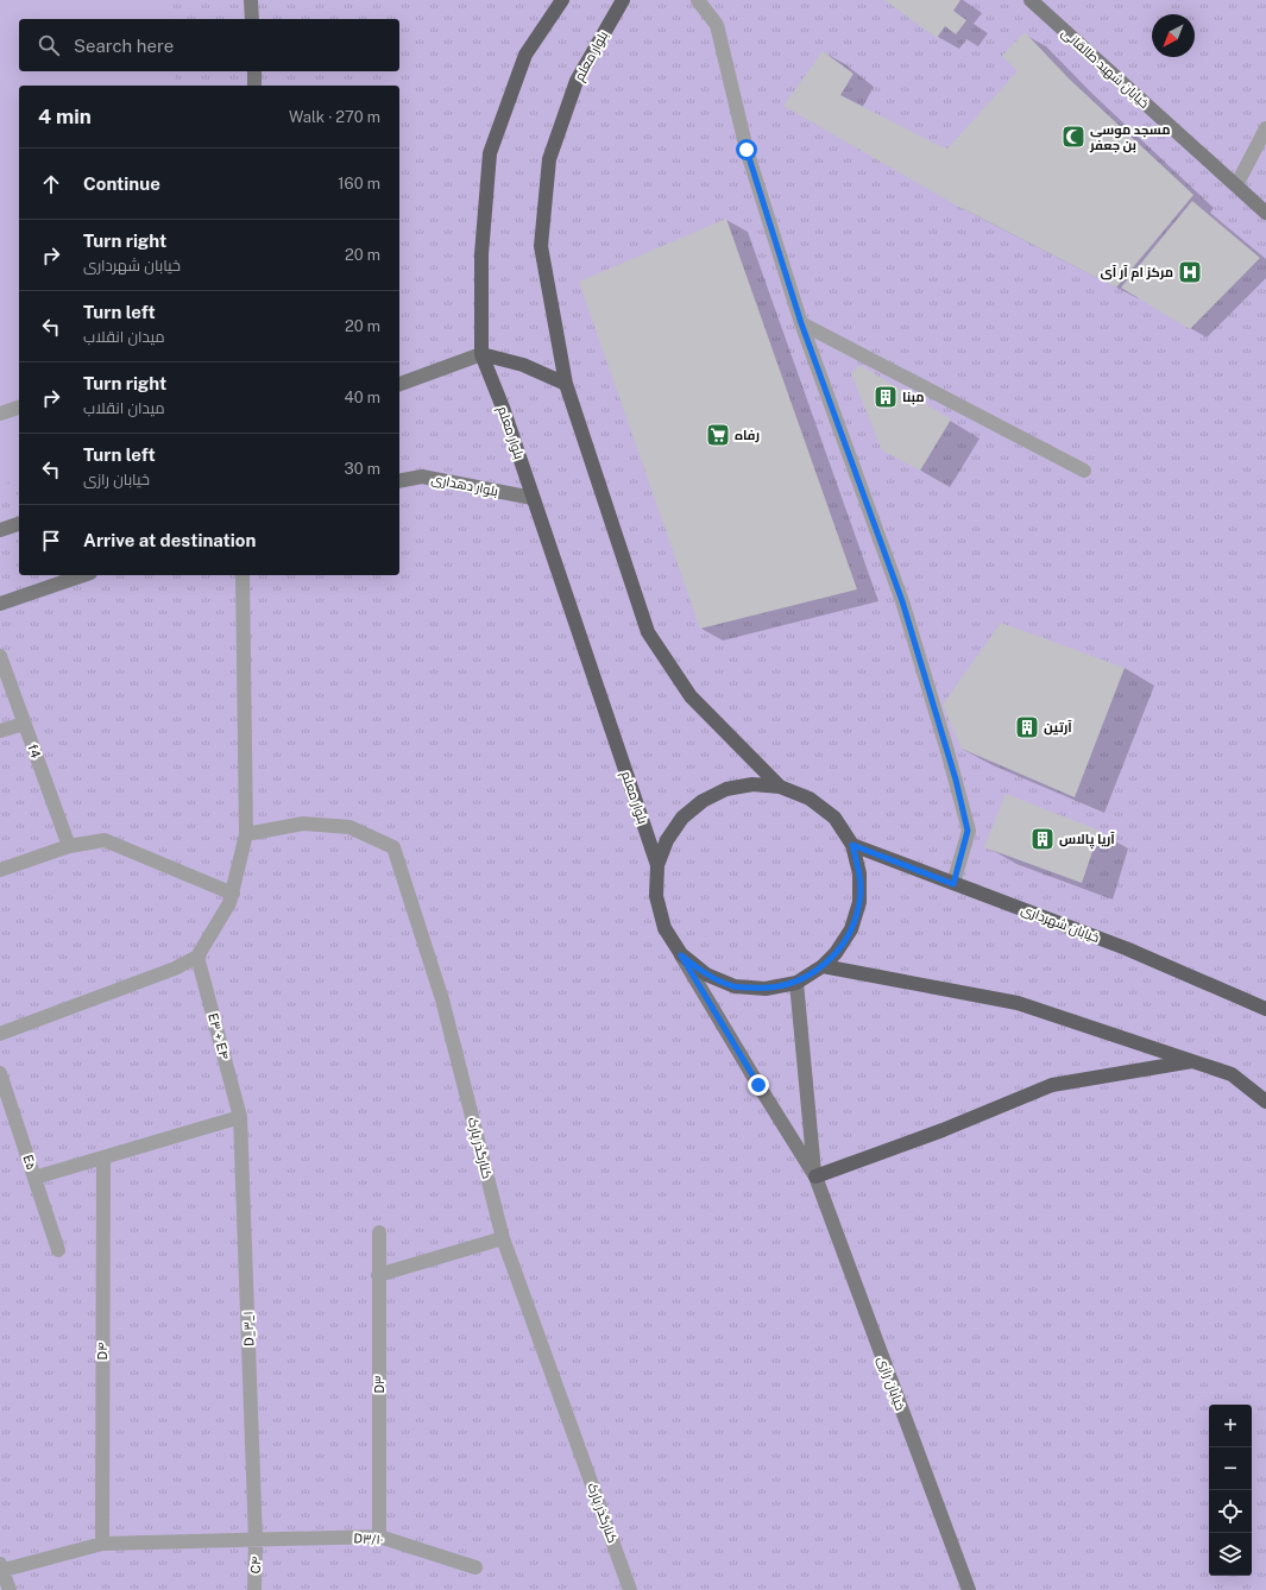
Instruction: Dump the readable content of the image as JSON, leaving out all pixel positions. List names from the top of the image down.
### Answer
{
  "streets": {
    "main road": ["بلوار معلم", "خیابان شهرداری"],
    "street": [
      "خیابان شهيد طالقانی",
      "بلوار دهداری",
      "f4",
      "E۳ + E۴",
      "کنارگذر پارک",
      "E۵",
      "D_۳_۱",
      "D۴",
      "خیابان رازی",
      "D۳",
      "D۳/۱۰",
      "C۴"
    ]
  },
  "crossings": [
    ["بلوار معلم", "بلوار دهداری"],
    ["E۳ + E۴", "D_۳_۱"],
    ["D_۳_۱", "D۳/۱۰"],
    ["D_۳_۱", "C۴"],
    ["D۴", "D۳/۱۰"],
    ["D۳", "D۳/۱۰"],
    ["D۳/۱۰", "C۴"]
  ],
  "places": {
    "mosque": ["مسجد موسی بن جعفر"],
    "hospital": ["مرکز ام آر آی"],
    "building": ["مبنا", "آرتین", "آریا پالاس"],
    "supermarket": ["رفاه"]
  },
  "north": "bottom left",
  "page": {
    "search": "Search here",
    "heading": ["4 min", "Walk · 270 m"],
    "list": [
      ["Continue", "160 m"],
      ["Turn right", "خیابان شهرداری", "20 m"],
      ["Turn left", "میدان انقلاب", "20 m"],
      ["Turn right", "میدان انقلاب", "40 m"],
      ["Turn left", "خیابان رازی", "30 m"],
      "Arrive at destination"
    ],
    "map_buttons": ["+", "−"]
  }
}
